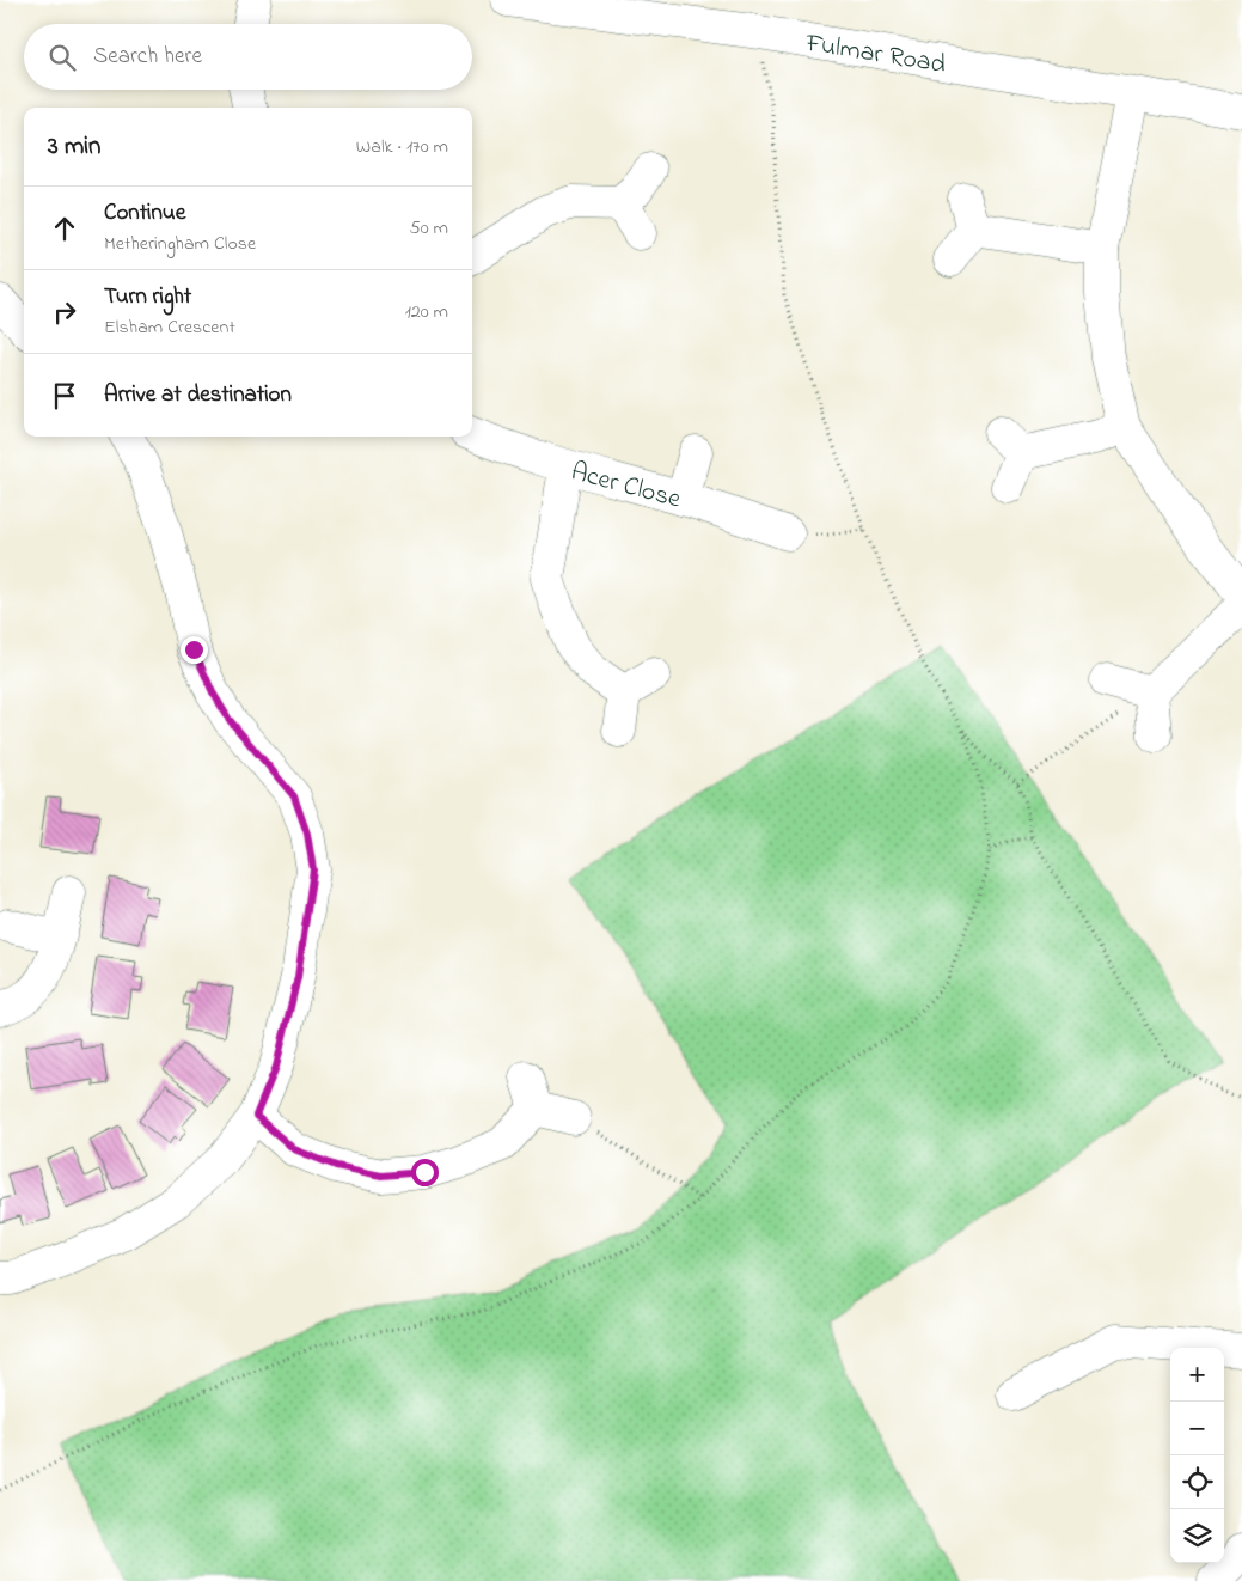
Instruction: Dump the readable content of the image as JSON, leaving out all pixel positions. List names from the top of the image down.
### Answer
{
  "streets": {
    "street": ["Fulmar Road", "Acer Close"]
  },
  "page": {
    "search": "Search here",
    "heading": ["3 min", "Walk · 170 m"],
    "list": [
      ["Continue", "Metheringham Close", "50 m"],
      ["Turn right", "Elsham Crescent", "120 m"],
      "Arrive at destination"
    ],
    "map_buttons": ["+", "−"]
  }
}
